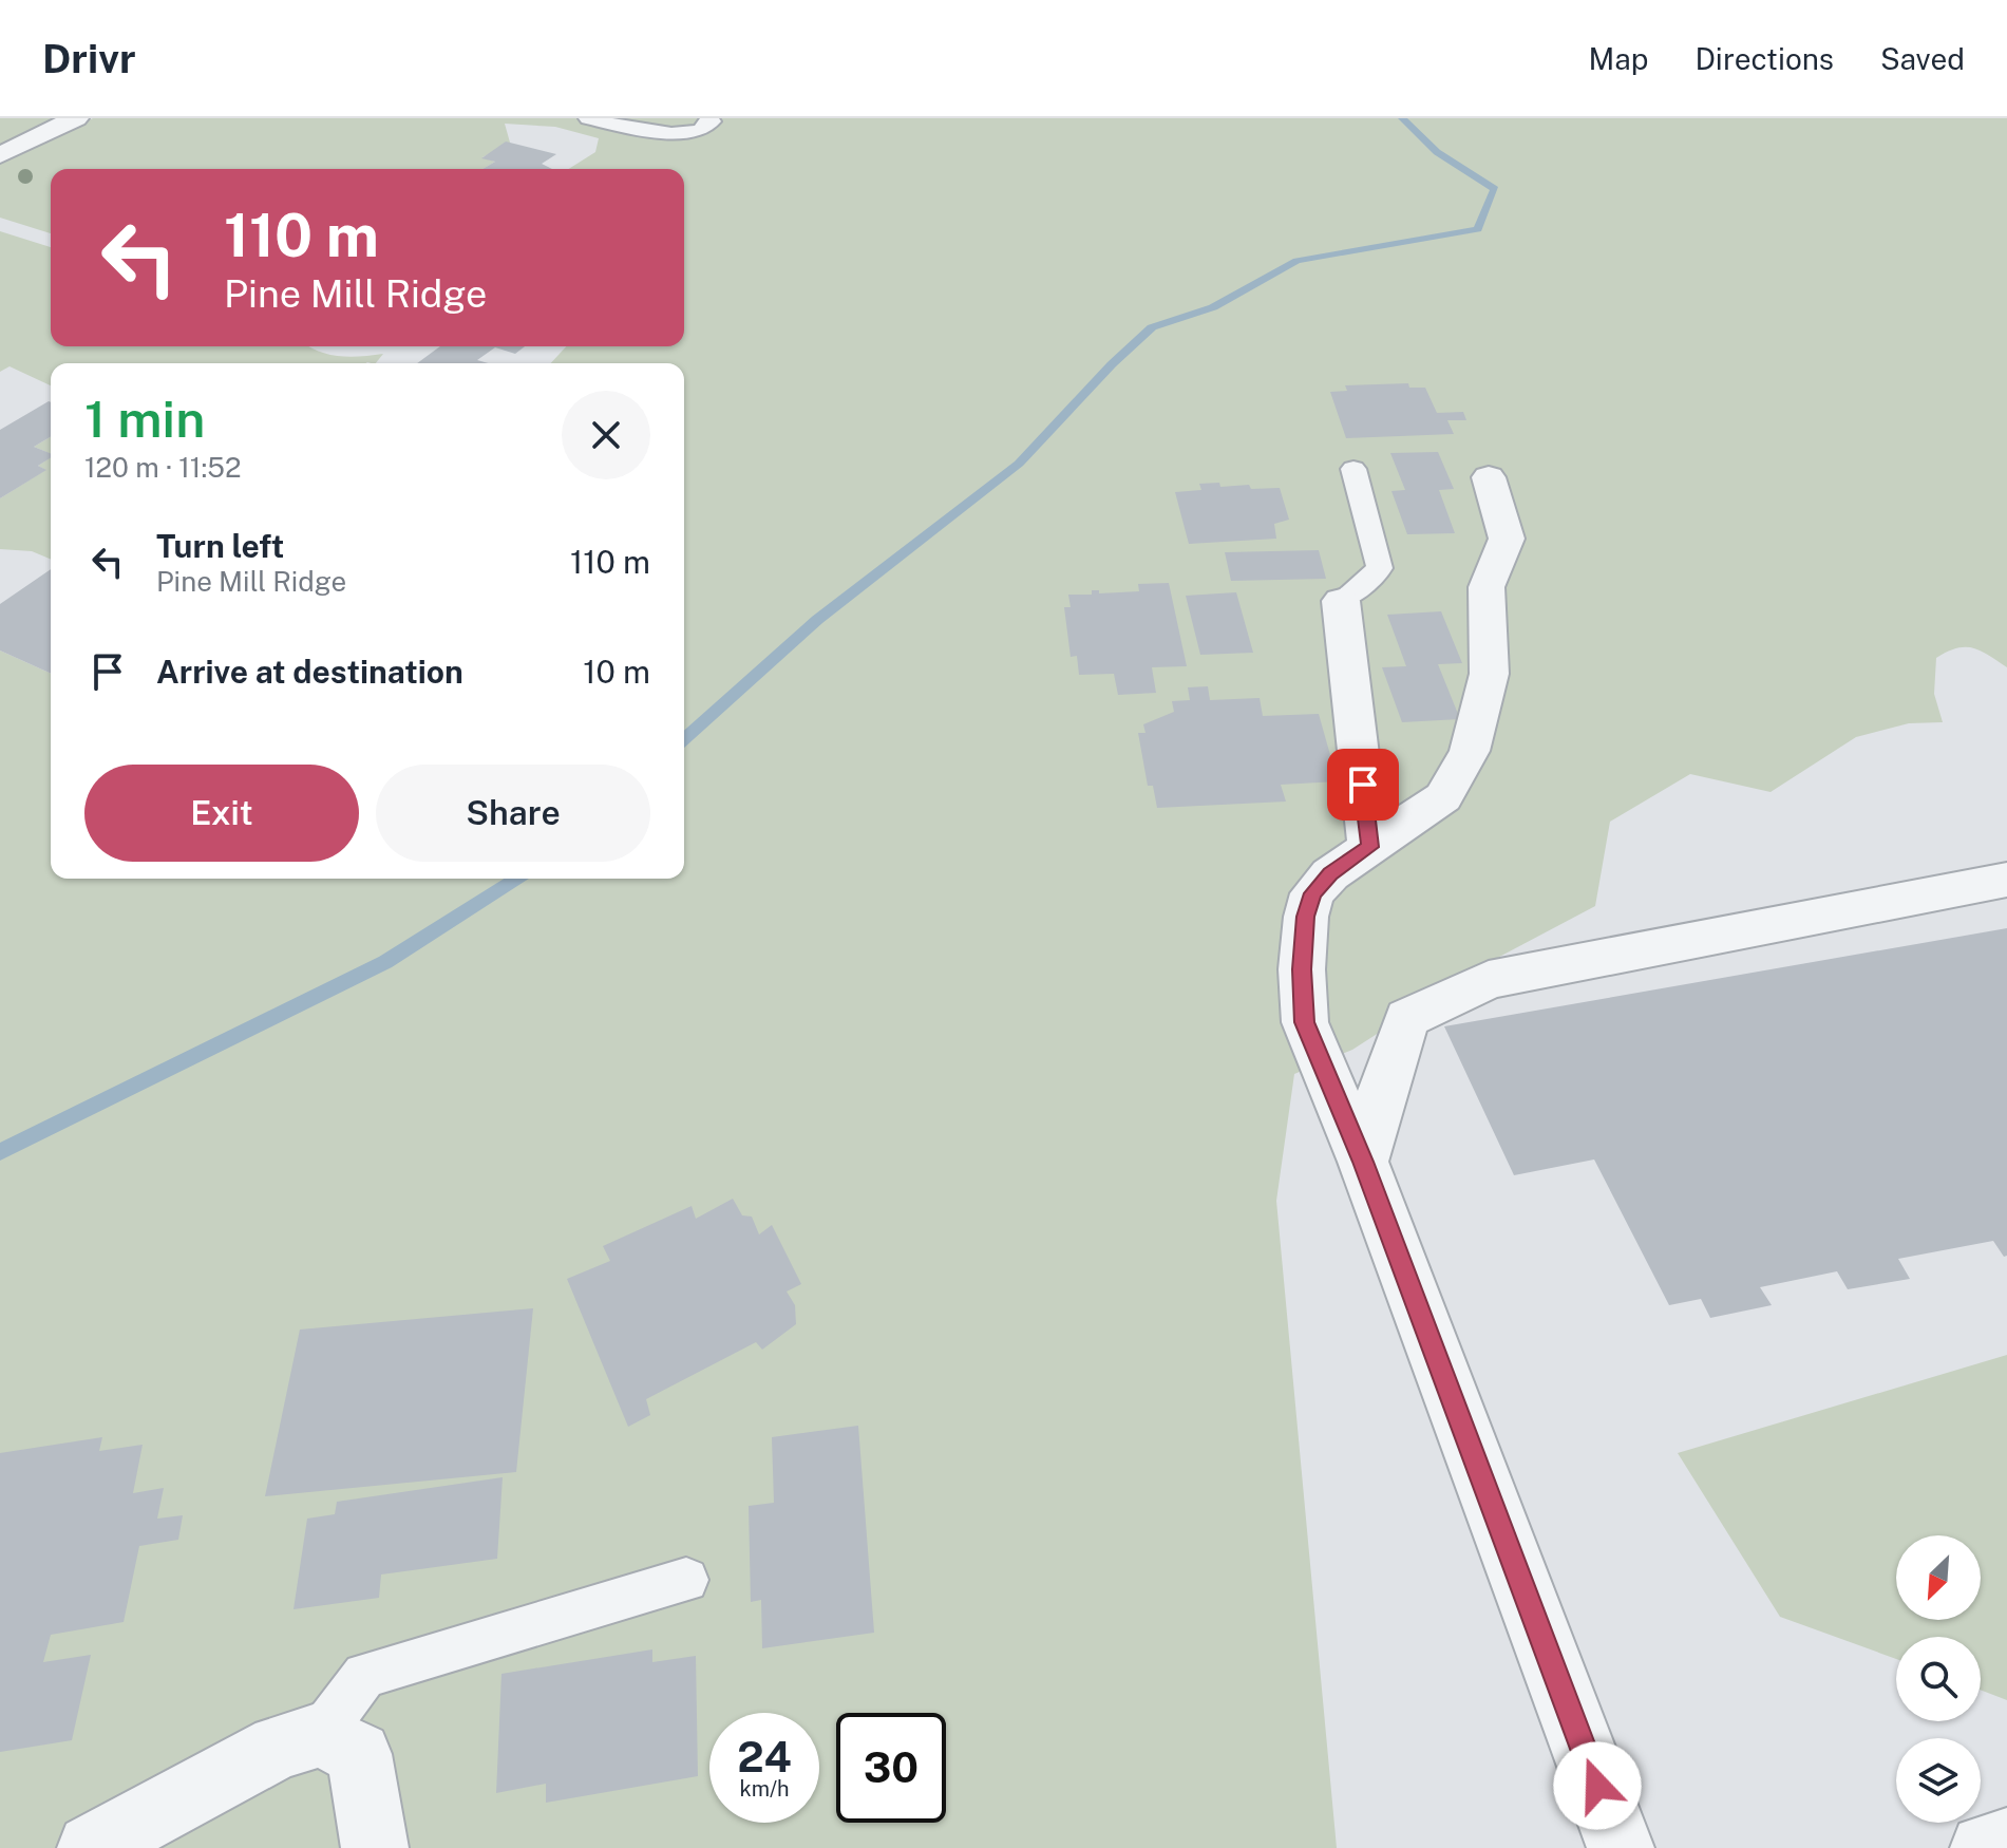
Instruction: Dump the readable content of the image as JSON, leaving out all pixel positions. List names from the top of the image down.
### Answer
{
  "north": "bottom left",
  "page": {
    "header": "Drivr",
    "nav": ["Map", "Directions", "Saved"],
    "turn": ["110 m", "Pine Mill Ridge"],
    "heading": ["1 min", "120 m · 11:52"],
    "list": [
      {
        "name": "Turn left",
        "note": "Pine Mill Ridge",
        "value": "110 m"
      },
      {
        "name": "Arrive at destination",
        "value": "10 m"
      }
    ],
    "buttons": ["Exit", "Share"],
    "speed": "24 km/h",
    "limit": "30"
  }
}
